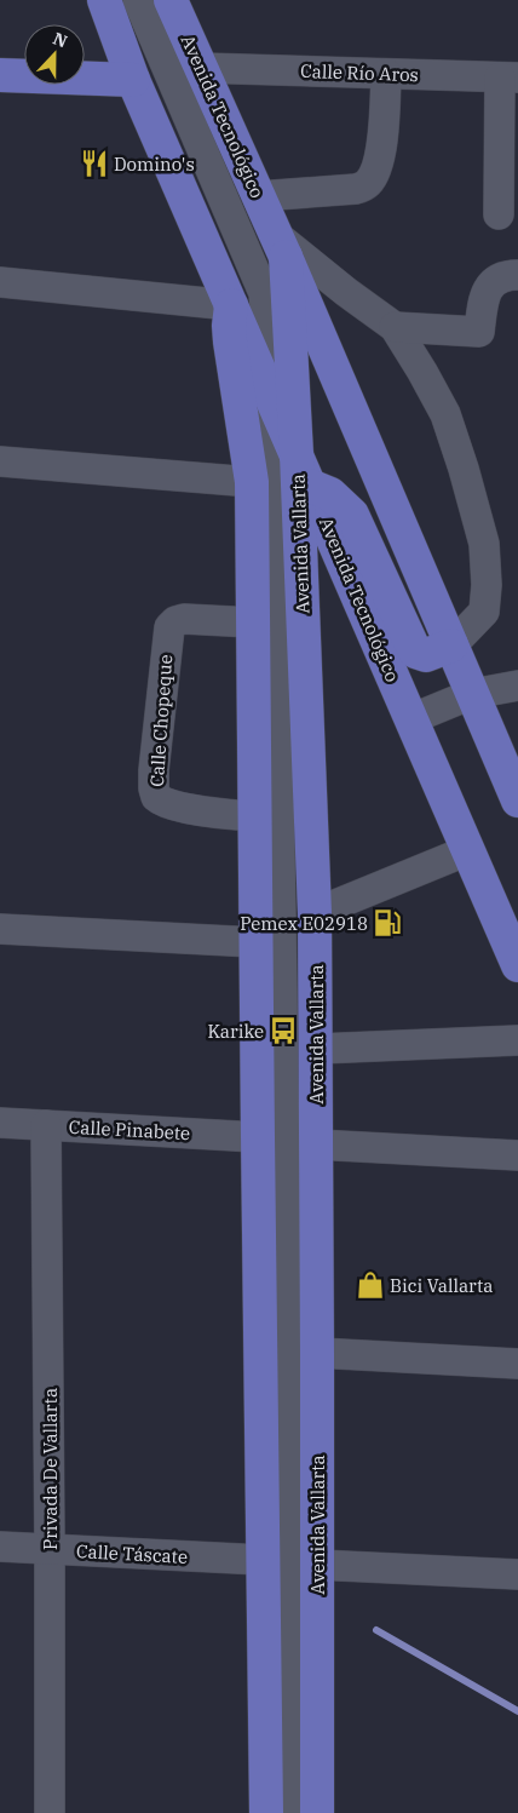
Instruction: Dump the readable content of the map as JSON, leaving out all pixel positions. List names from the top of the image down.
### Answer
{
  "streets": {
    "main road": ["Avenida Tecnológico", "Avenida Vallarta"],
    "street": [
      "Calle Río Aros",
      "Calle Chopeque",
      "Calle Pinabete",
      "Privada De Vallarta",
      "Calle Táscate"
    ]
  },
  "crossings": [
    ["Calle Río Aros", "Avenida Tecnológico"],
    ["Avenida Tecnológico", "Avenida Vallarta"],
    ["Calle Pinabete", "Privada De Vallarta"],
    ["Privada De Vallarta", "Calle Táscate"]
  ],
  "places": {
    "restaurant": ["Domino's"],
    "fuel station": ["Pemex E02918"],
    "bus stop": ["Karike"],
    "shop": ["Bici Vallarta"]
  },
  "north": "top"
}
